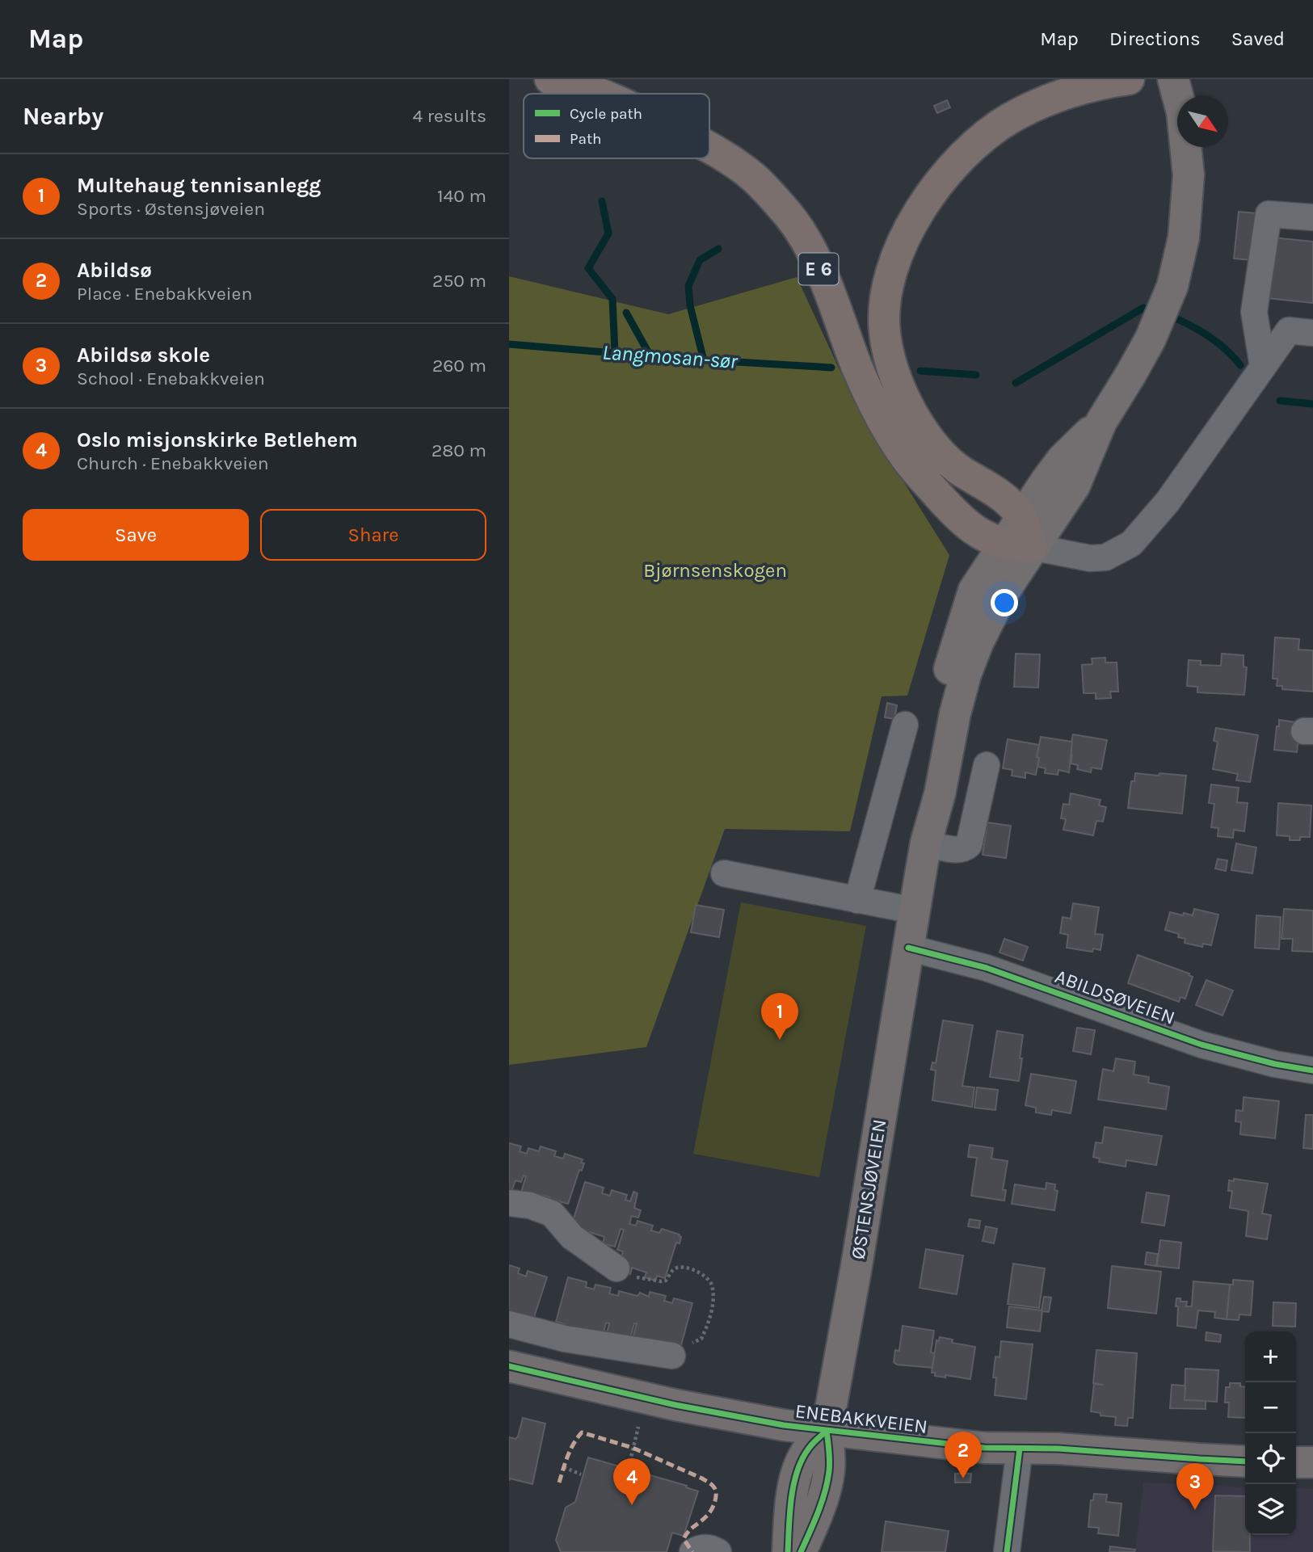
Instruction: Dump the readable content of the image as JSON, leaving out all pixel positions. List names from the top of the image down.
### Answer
{
  "streets": {
    "highway": ["E 6"],
    "main road": ["ØSTENSJØVEIEN", "ENEBAKKVEIEN"],
    "street": ["ABILDSØVEIEN"]
  },
  "crossings": [
    ["E 6", "ØSTENSJØVEIEN"],
    ["ABILDSØVEIEN", "ØSTENSJØVEIEN"],
    ["ØSTENSJØVEIEN", "ENEBAKKVEIEN"]
  ],
  "water": ["Langmosan-sør"],
  "parks": ["Bjørnsenskogen"],
  "legend": ["Cycle path", "Path"],
  "north": "bottom right",
  "page": {
    "header": "Map",
    "nav": ["Map", "Directions", "Saved"],
    "heading": ["Nearby", "4 results"],
    "list": [
      {
        "mark": "1",
        "name": "Multehaug tennisanlegg",
        "note": "Sports · Østensjøveien",
        "value": "140 m"
      },
      {
        "mark": "2",
        "name": "Abildsø",
        "note": "Place · Enebakkveien",
        "value": "250 m"
      },
      {
        "mark": "3",
        "name": "Abildsø skole",
        "note": "School · Enebakkveien",
        "value": "260 m"
      },
      {
        "mark": "4",
        "name": "Oslo misjonskirke Betlehem",
        "note": "Church · Enebakkveien",
        "value": "280 m"
      }
    ],
    "buttons": ["Save", "Share"],
    "pins": [
      "1",
      "2",
      "4",
      "3"
    ],
    "map_buttons": ["+", "−"]
  }
}
